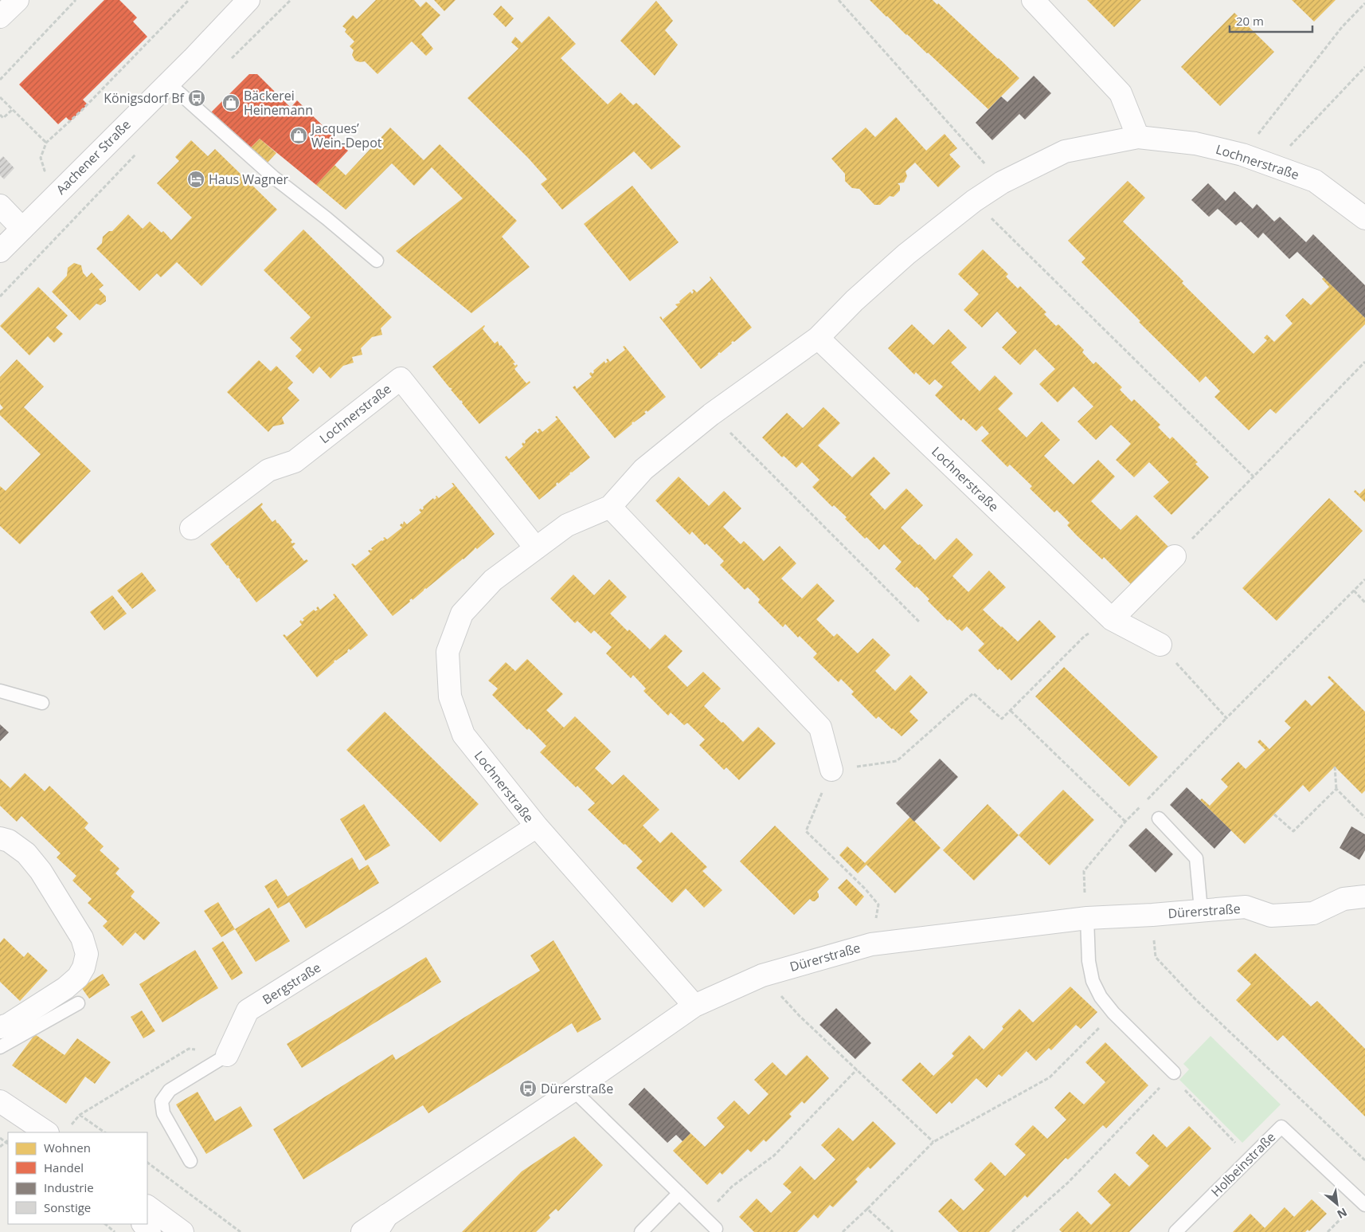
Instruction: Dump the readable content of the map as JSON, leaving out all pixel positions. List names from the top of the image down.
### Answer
{
  "streets": {
    "street": [
      "Aachener Straße",
      "Lochnerstraße",
      "Dürerstraße",
      "Bergstraße"
    ],
    "lane": ["Holbeinstraße"]
  },
  "crossings": [
    ["Lochnerstraße", "Dürerstraße"],
    ["Lochnerstraße", "Bergstraße"]
  ],
  "places": {
    "bus stop": ["Königsdorf Bf", "Dürerstraße"],
    "shop": ["Bäckerei Heinemann", "Jacques’ Wein-Depot"],
    "hotel": ["Haus Wagner"]
  },
  "legend": [
    "Wohnen",
    "Handel",
    "Industrie",
    "Sonstige"
  ],
  "scale_bar": "20 m",
  "north": "bottom right"
}
